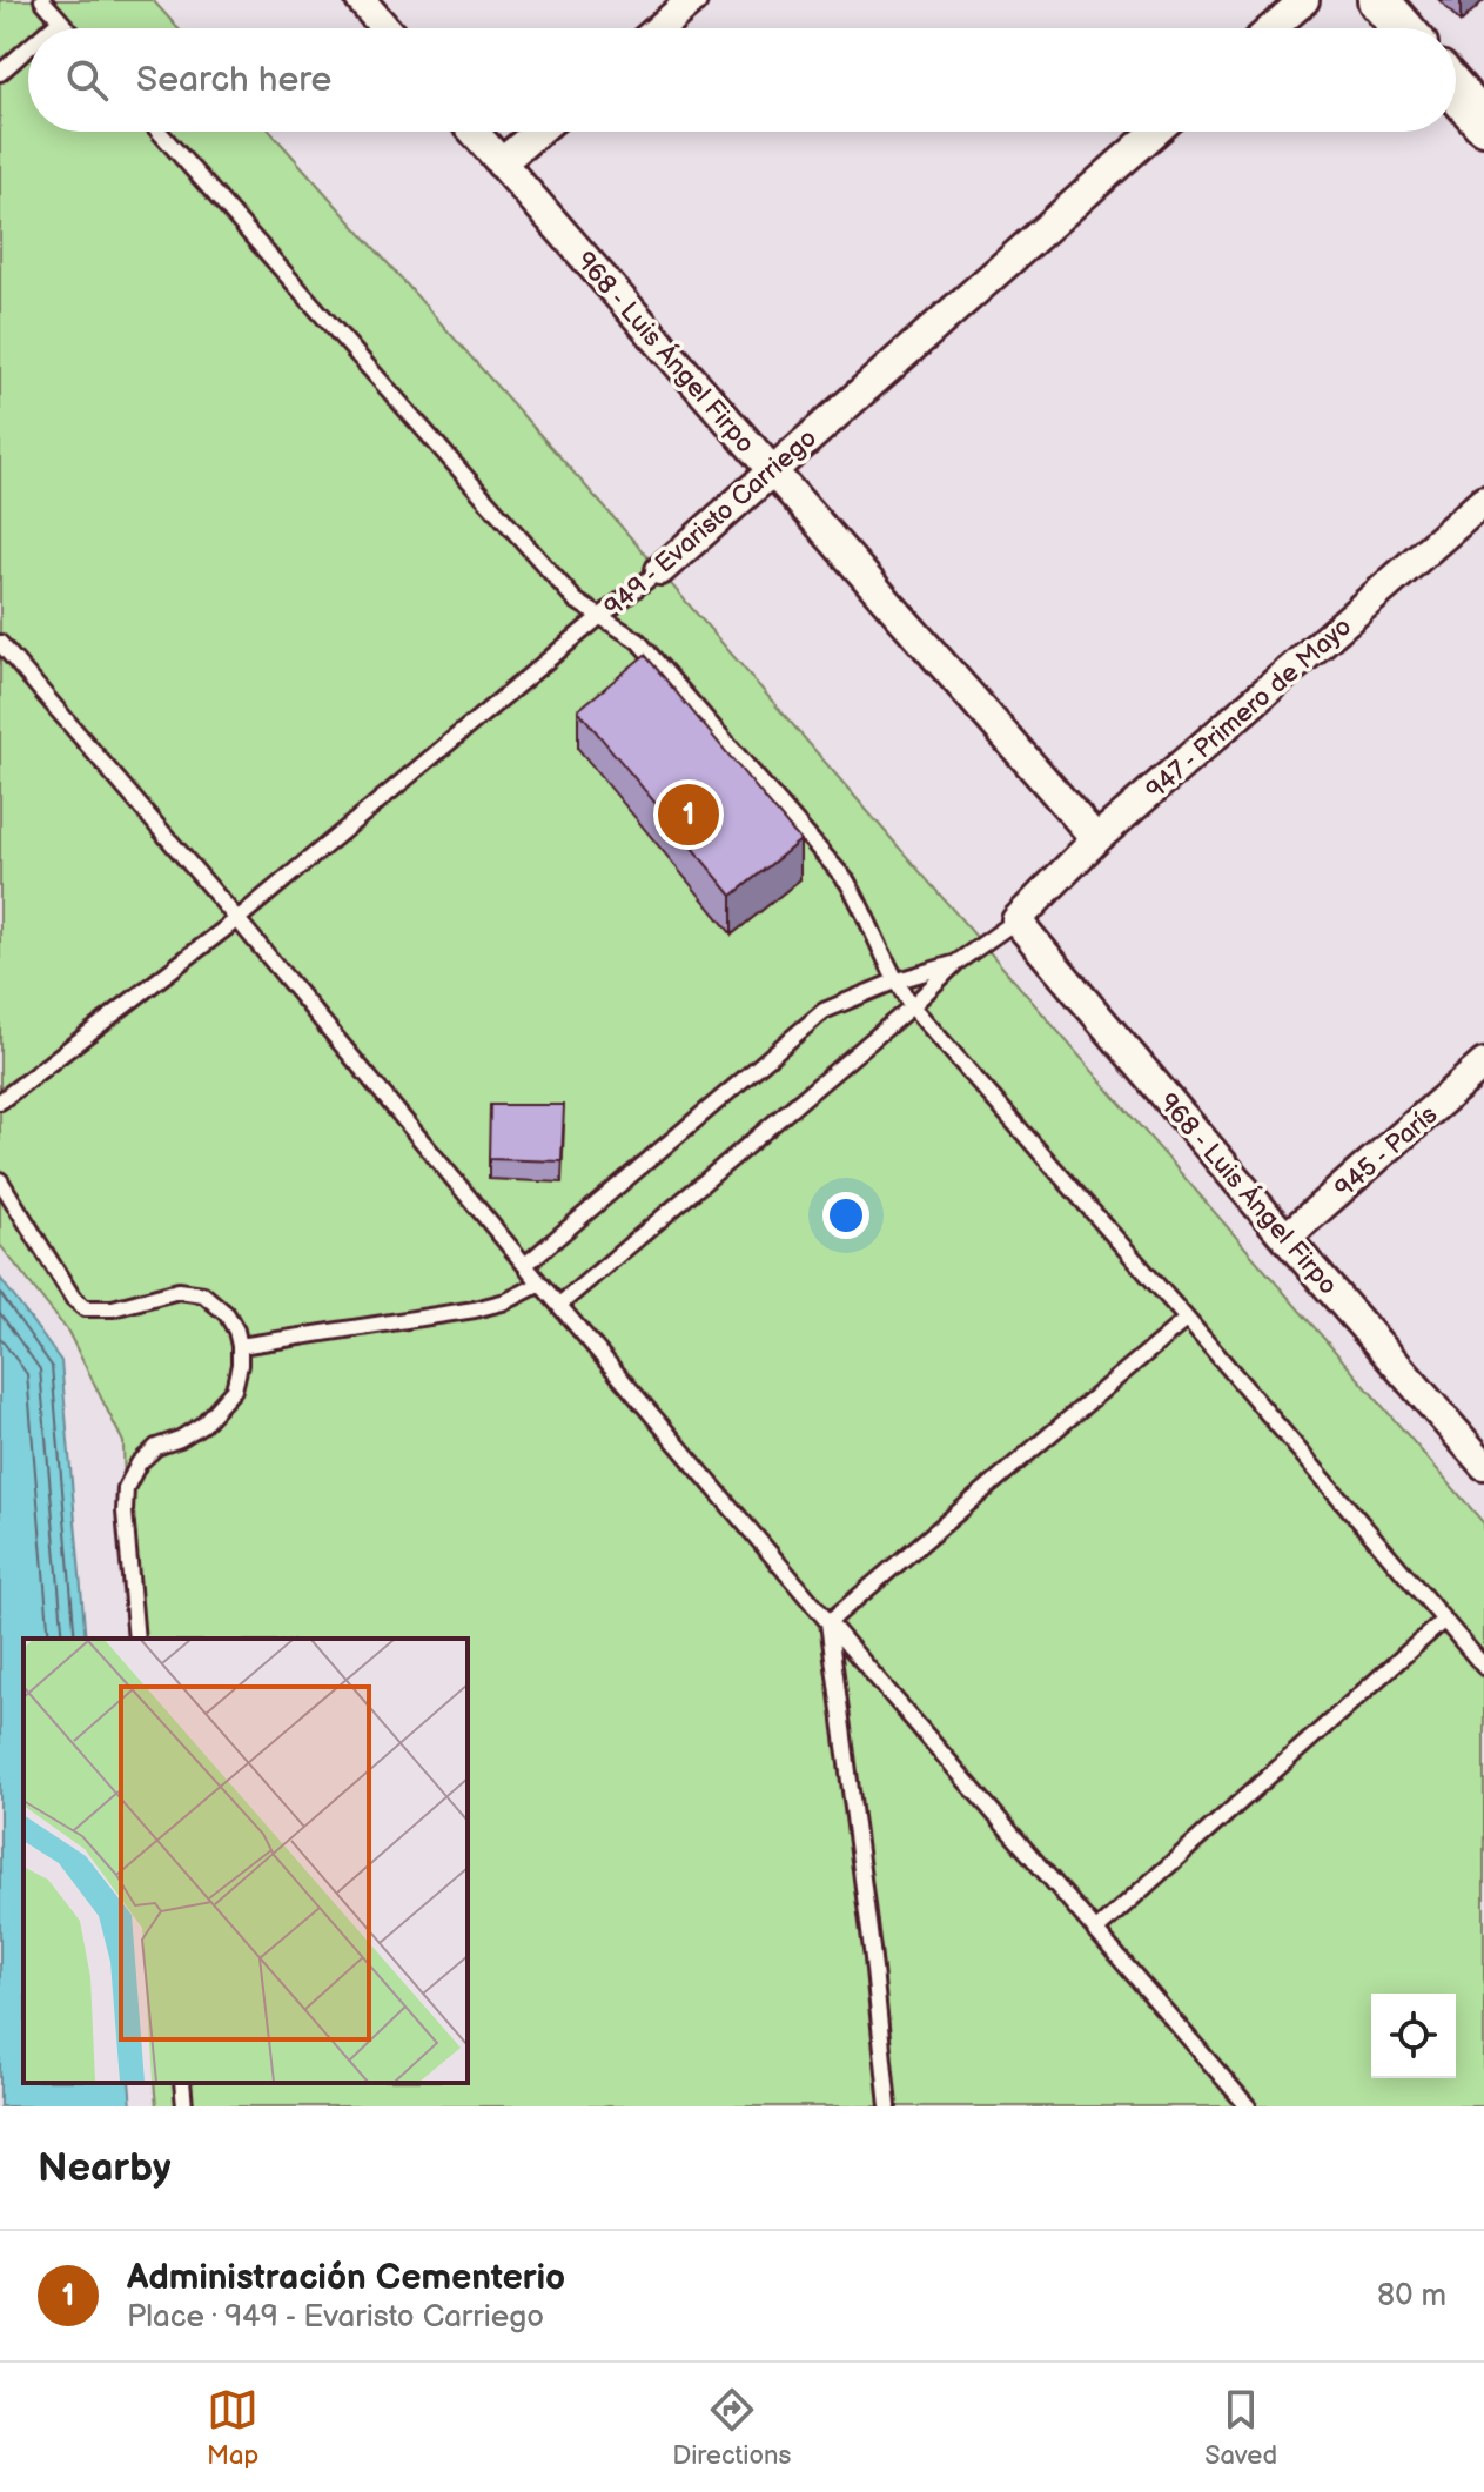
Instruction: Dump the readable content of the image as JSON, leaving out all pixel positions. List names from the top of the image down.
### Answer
{
  "streets": {
    "street": [
      "968 - Luis Ángel Firpo",
      "949 - Evaristo Carriego",
      "947 - Primero de Mayo",
      "945 - París"
    ]
  },
  "crossings": [
    ["968 - Luis Ángel Firpo", "949 - Evaristo Carriego"],
    ["968 - Luis Ángel Firpo", "947 - Primero de Mayo"],
    ["968 - Luis Ángel Firpo", "945 - París"]
  ],
  "page": {
    "search": "Search here",
    "pins": "1",
    "heading": "Nearby",
    "list": [
      {
        "mark": "1",
        "name": "Administración Cementerio",
        "note": "Place · 949 - Evaristo Carriego",
        "value": "80 m"
      }
    ],
    "nav": ["Map", "Directions", "Saved"]
  }
}
